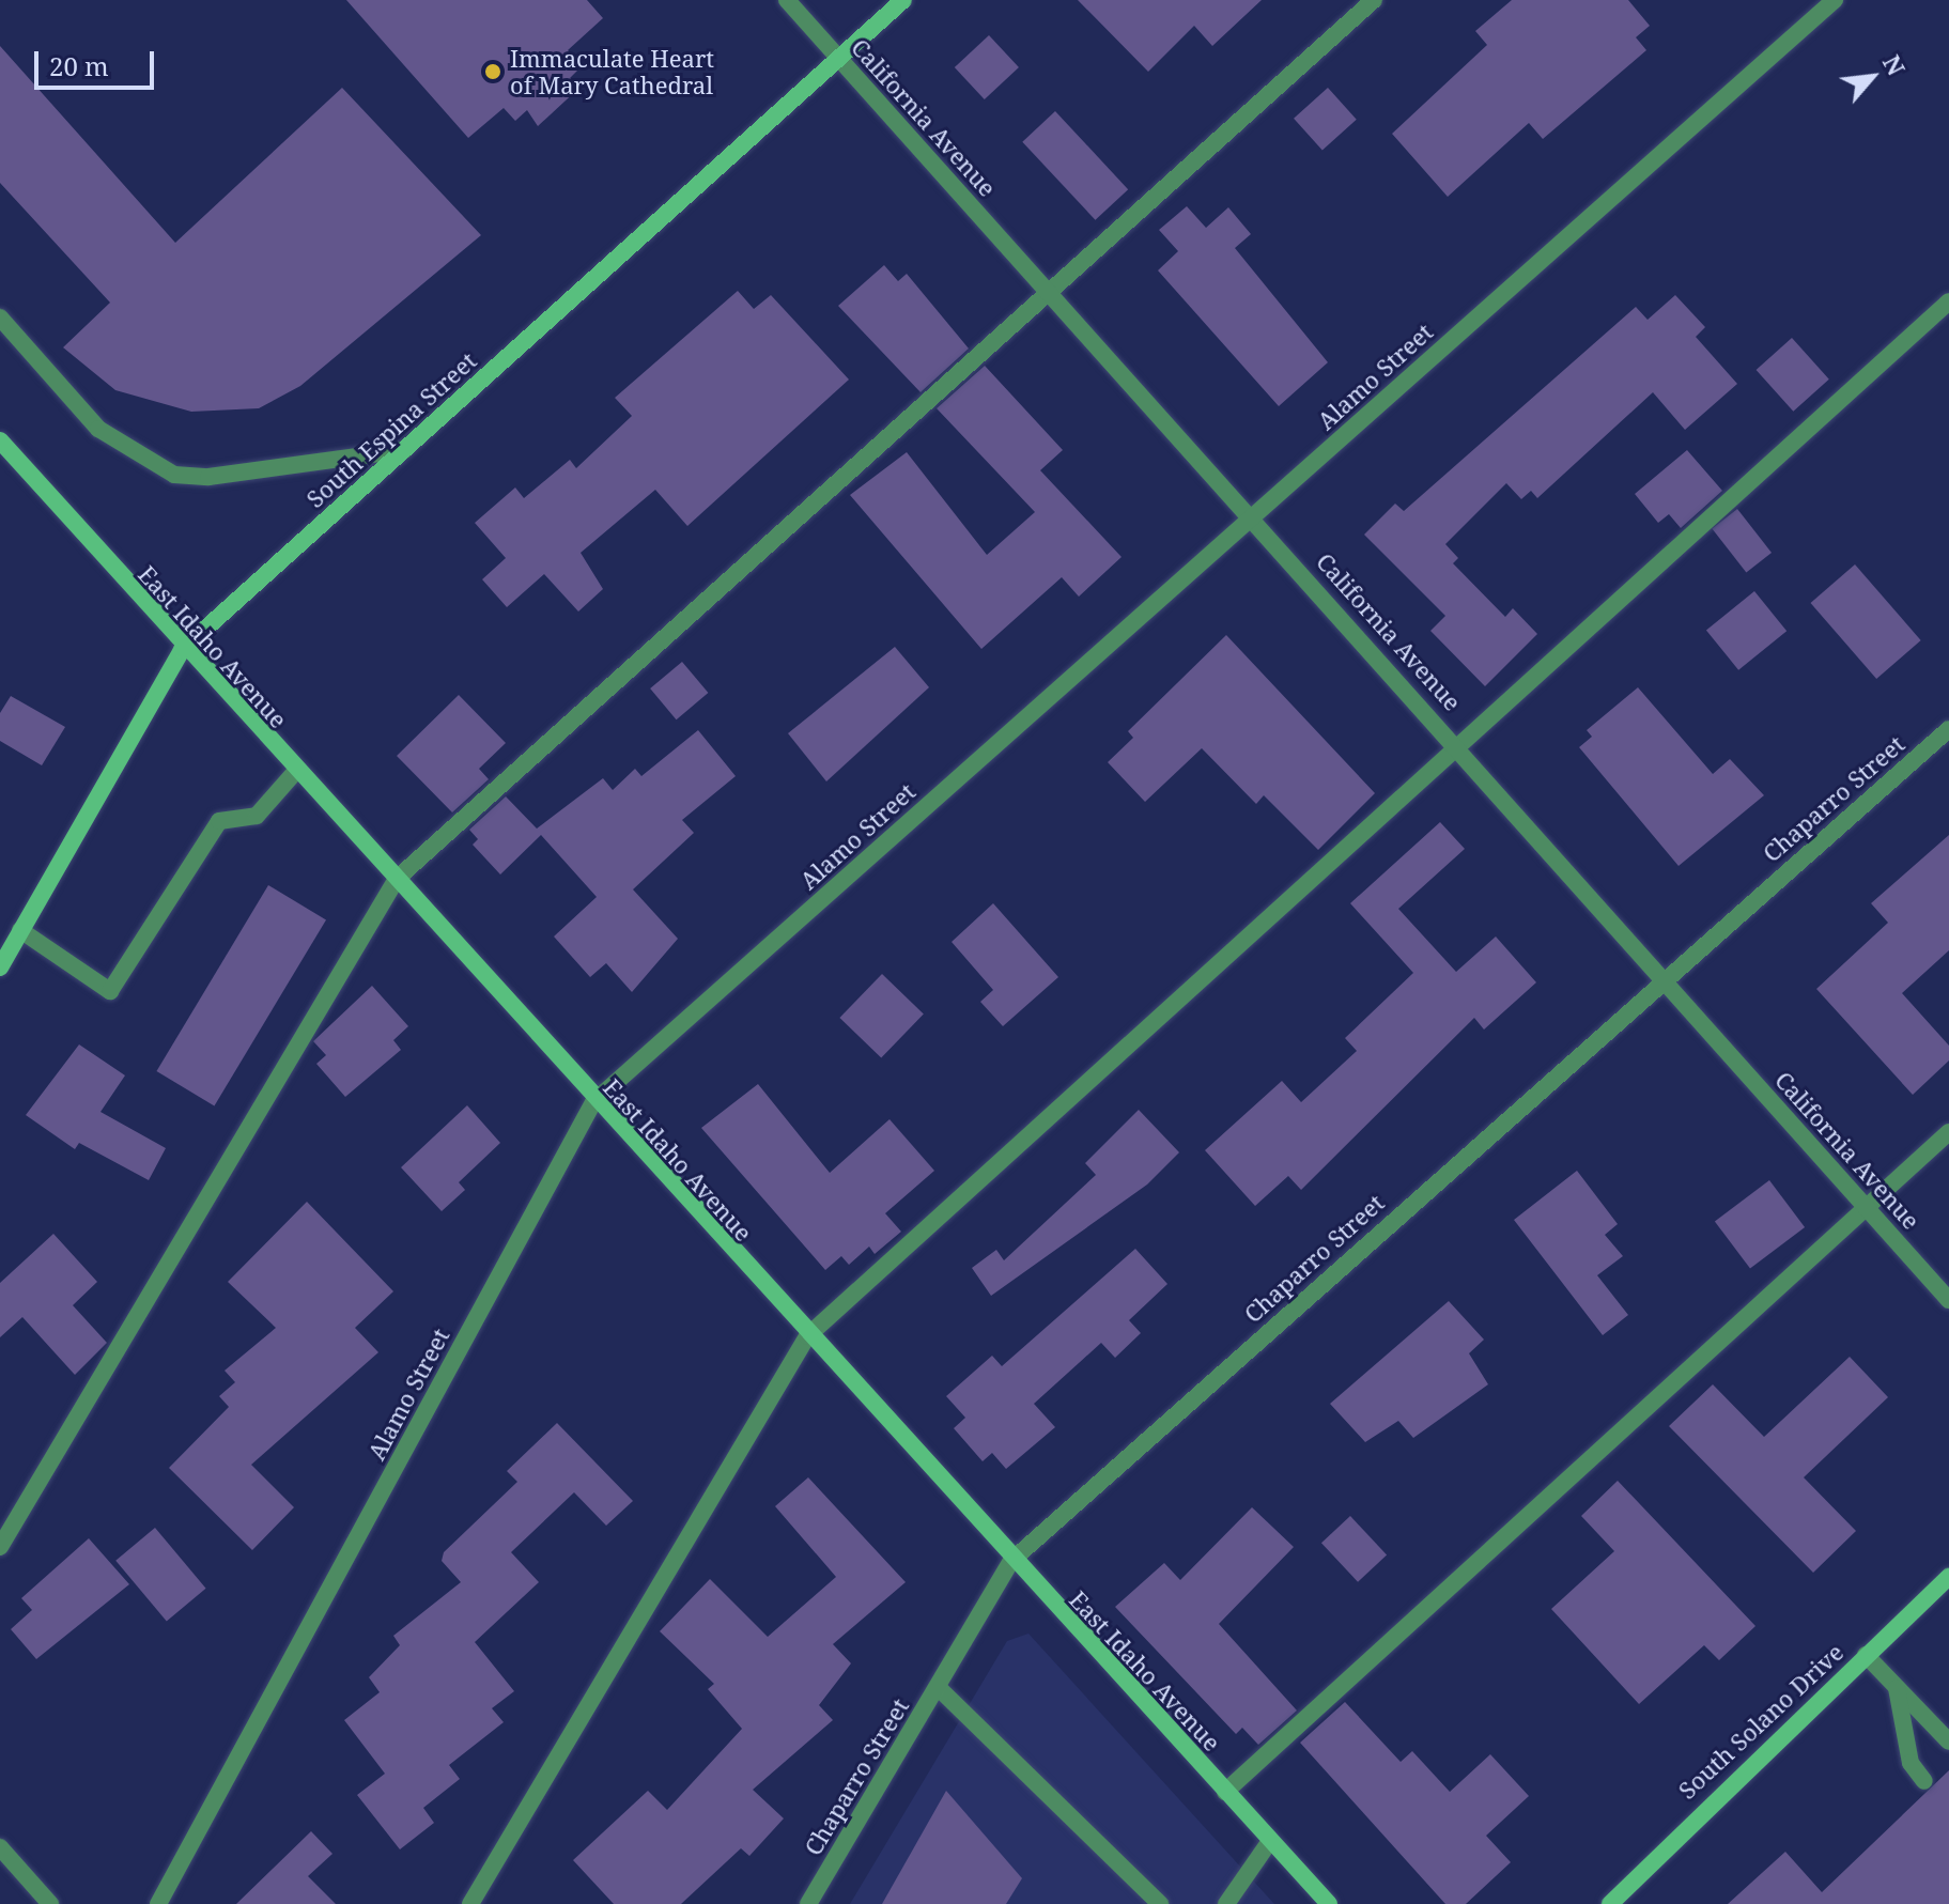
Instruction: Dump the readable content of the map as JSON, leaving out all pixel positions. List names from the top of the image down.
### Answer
{
  "streets": {
    "street": [
      "California Avenue",
      "Alamo Street",
      "South Espina Street",
      "East Idaho Avenue",
      "Chaparro Street",
      "South Solano Drive"
    ]
  },
  "crossings": [
    ["California Avenue", "Alamo Street"],
    ["California Avenue", "South Espina Street"],
    ["California Avenue", "Chaparro Street"],
    ["Alamo Street", "East Idaho Avenue"],
    ["South Espina Street", "East Idaho Avenue"],
    ["East Idaho Avenue", "Chaparro Street"]
  ],
  "places": ["Immaculate Heart of Mary Cathedral"],
  "scale_bar": "20 m",
  "north": "top right"
}
